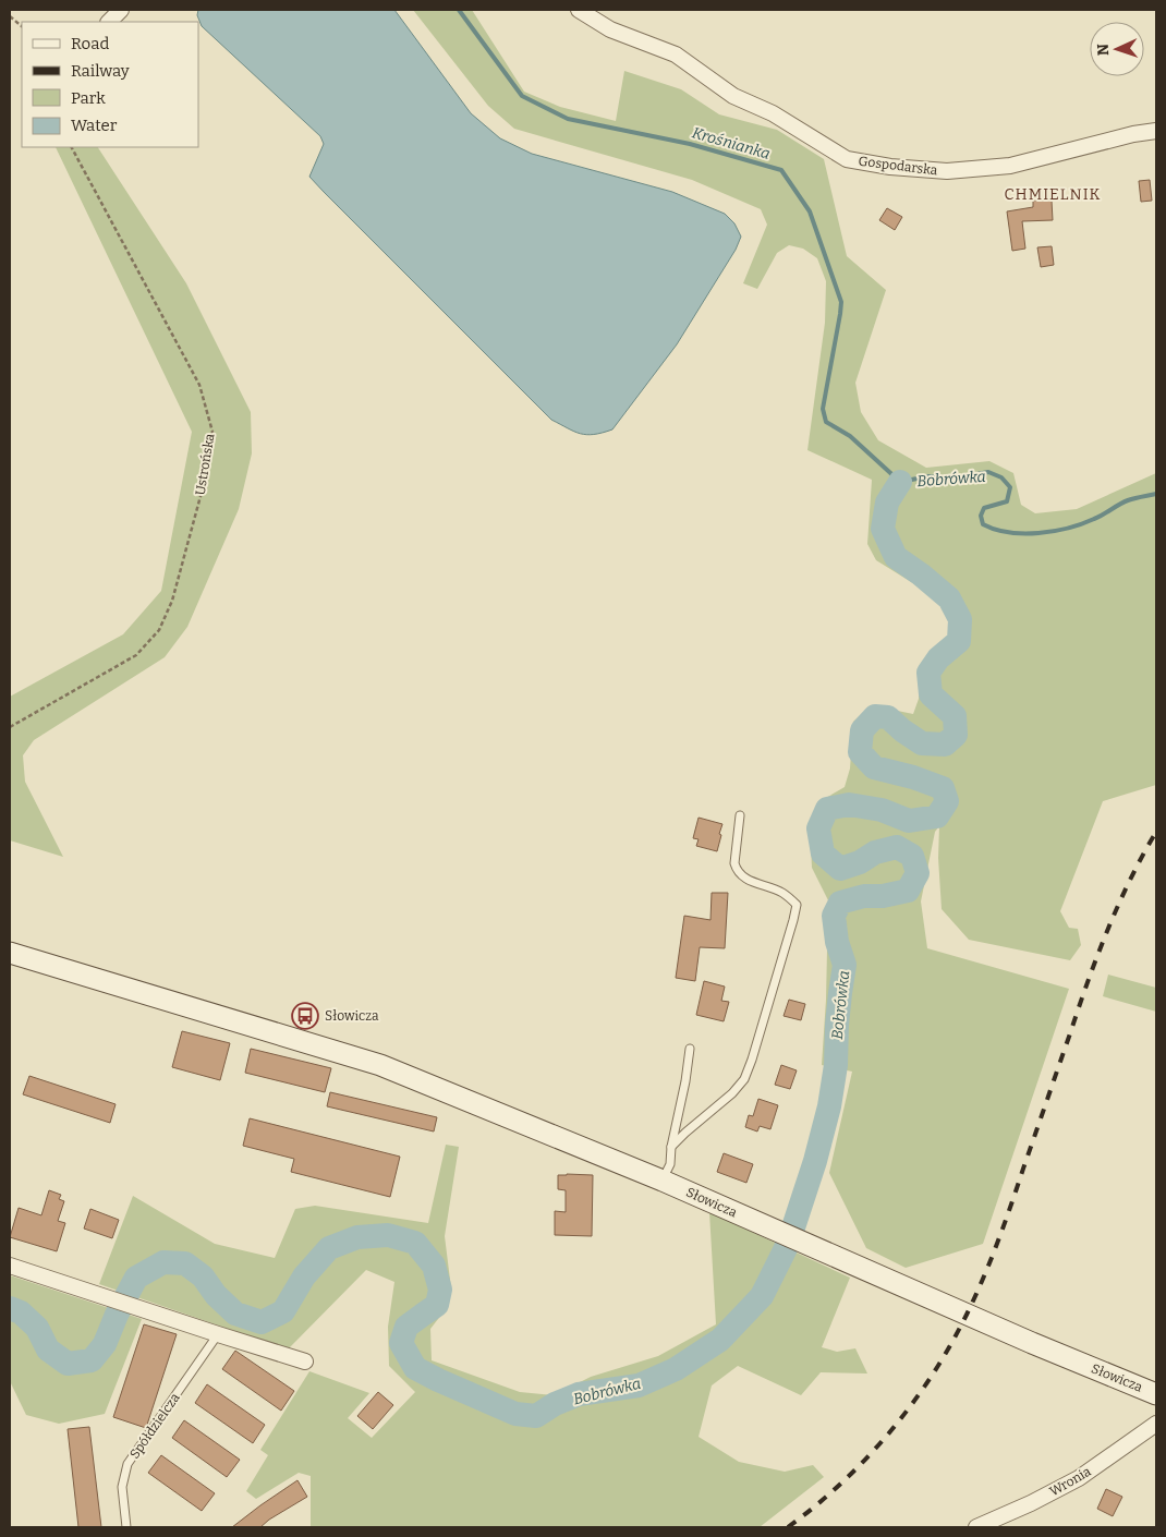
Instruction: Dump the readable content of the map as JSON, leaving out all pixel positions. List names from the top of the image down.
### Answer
{
  "streets": {
    "street": ["Gospodarska", "Słowicza", "Wronia"],
    "lane": ["Spółdzielcza"],
    "path": ["Ustrońska"]
  },
  "districts": ["CHMIELNIK"],
  "water": ["Krośnianka", "Bobrówka"],
  "places": {
    "bus stop": ["Słowicza"]
  },
  "legend": [
    "Road",
    "Railway",
    "Park",
    "Water"
  ],
  "north": "left"
}
